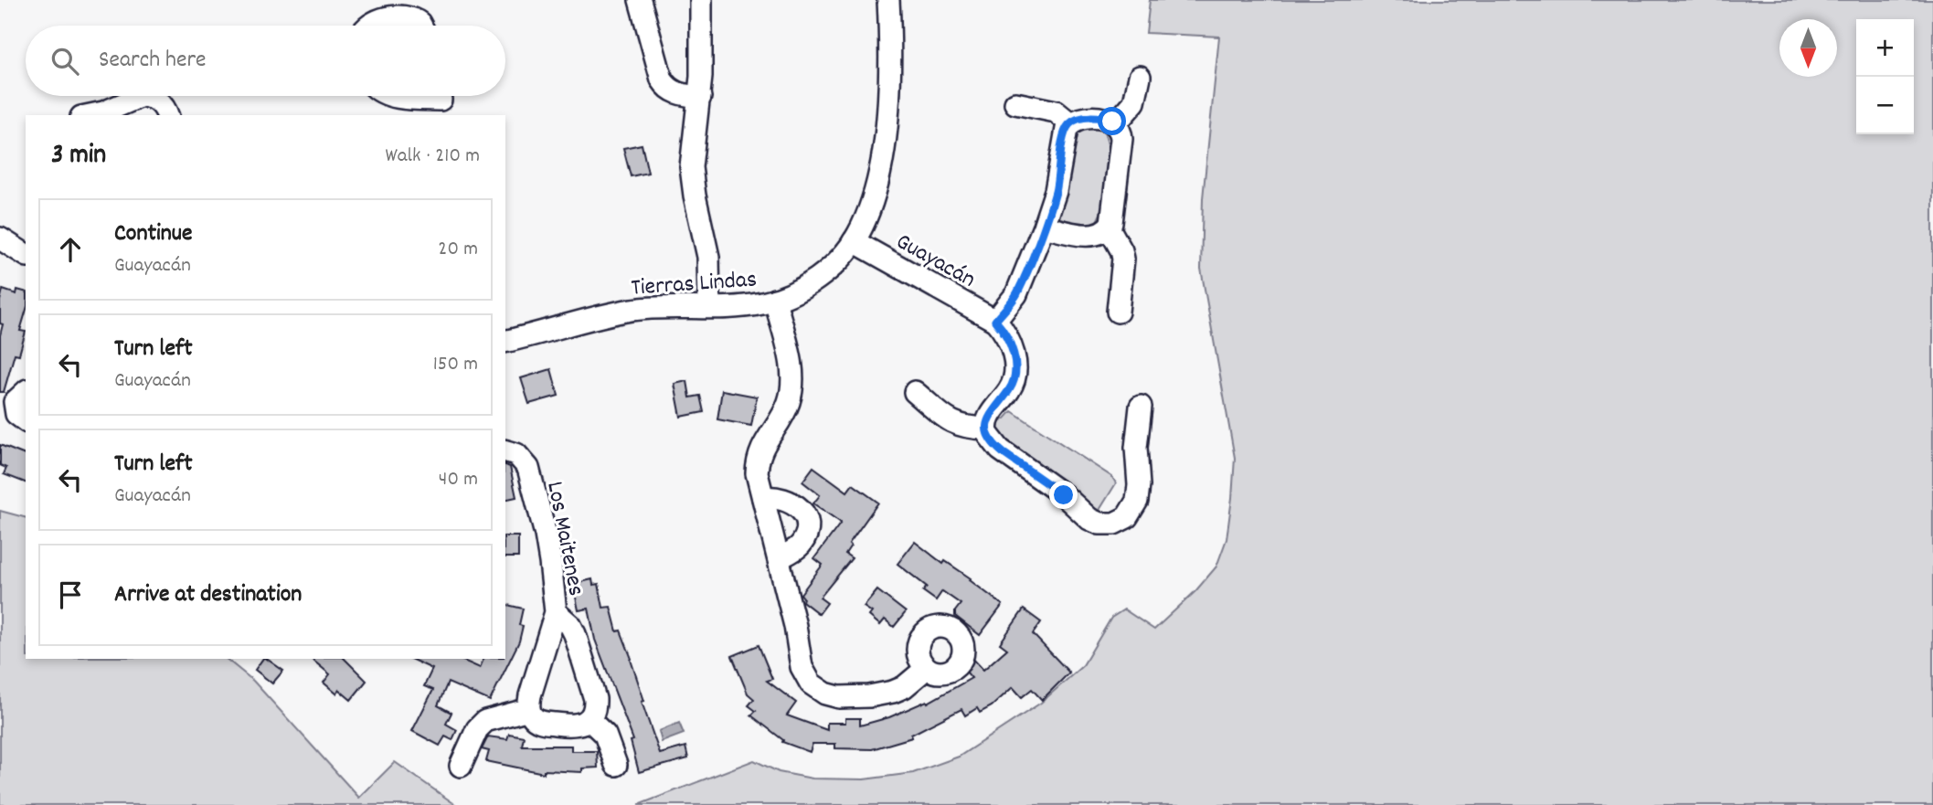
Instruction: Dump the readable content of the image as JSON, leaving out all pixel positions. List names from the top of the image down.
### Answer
{
  "streets": {
    "street": ["Guayacán", "Tierras Lindas", "Los Maitenes"]
  },
  "crossings": [
    ["Guayacán", "Tierras Lindas"]
  ],
  "north": "bottom",
  "page": {
    "map_buttons": ["+", "−"],
    "search": "Search here",
    "heading": ["3 min", "Walk · 210 m"],
    "list": [
      ["Continue", "Guayacán", "20 m"],
      ["Turn left", "Guayacán", "150 m"],
      ["Turn left", "Guayacán", "40 m"],
      "Arrive at destination"
    ]
  }
}
